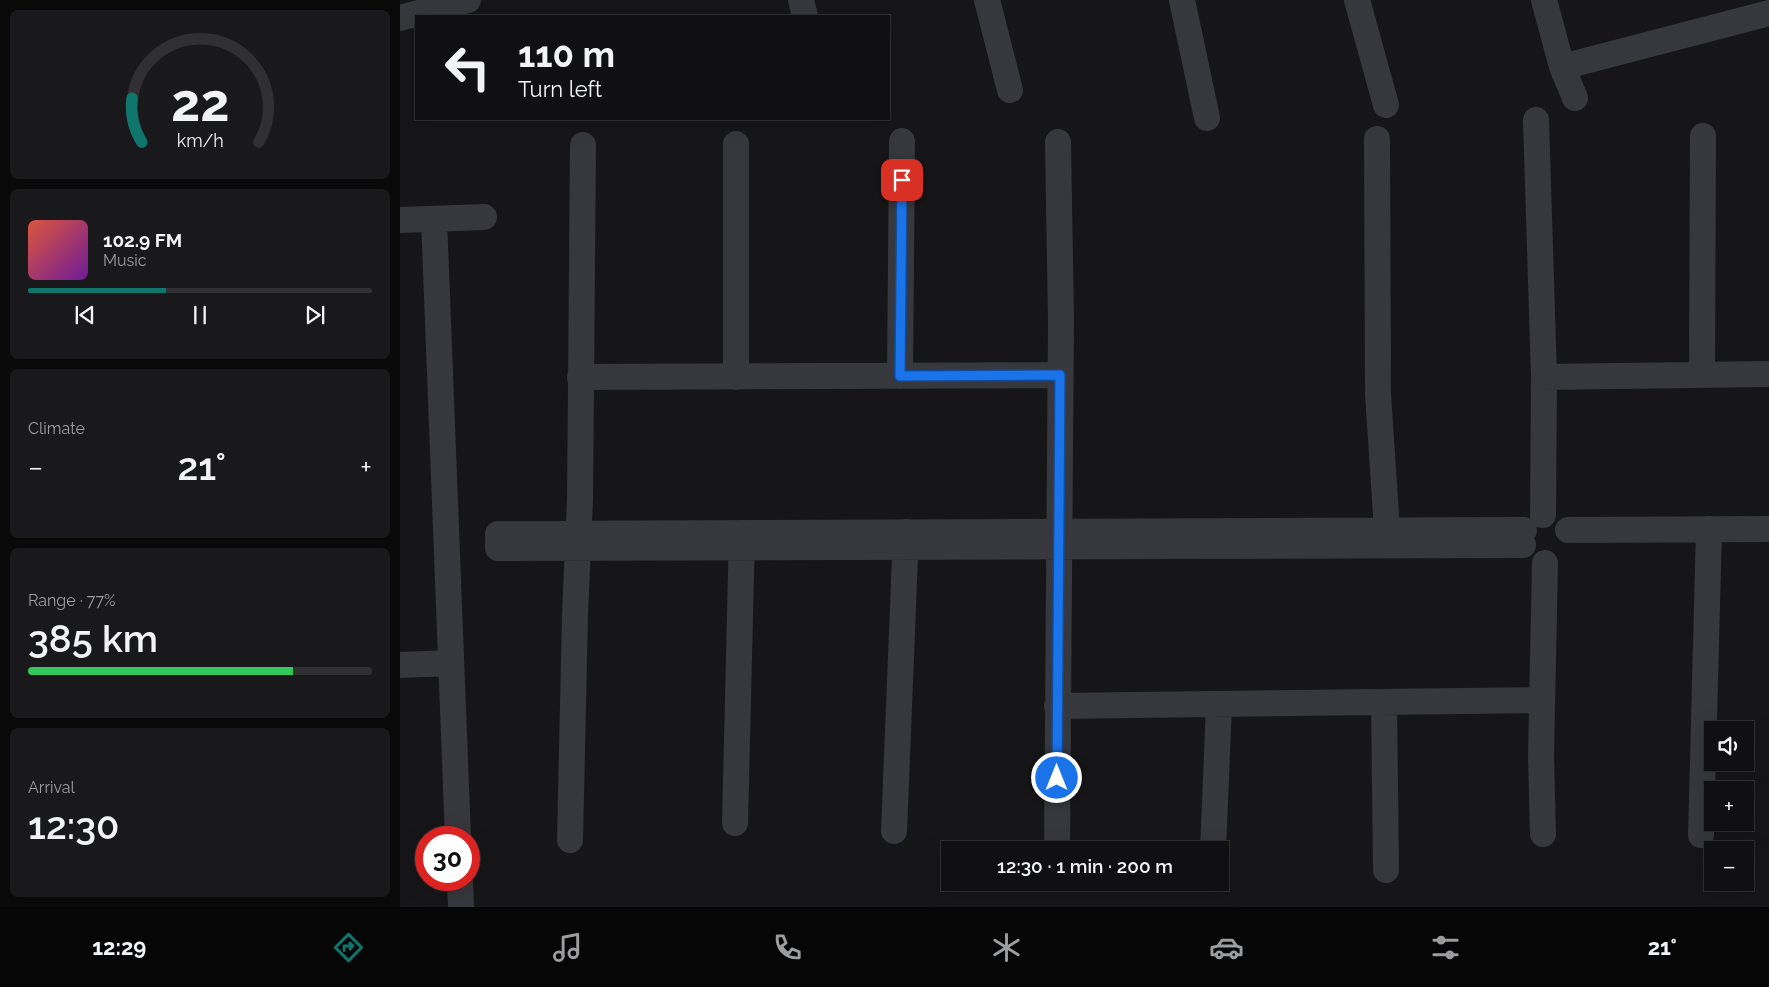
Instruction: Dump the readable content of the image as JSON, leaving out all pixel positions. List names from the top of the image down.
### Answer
{
  "page": {
    "turn": ["110 m", "Turn left"],
    "song": ["102.9 FM", "Music"],
    "tile": [
      "Climate",
      ["Range · 77%", "385 km"],
      ["Arrival", "12:30"]
    ],
    "heat": ["−", "21°", "+"],
    "map_buttons": ["+", "−"],
    "limit": "30",
    "trip": "12:30 · 1 min · 200 m",
    "tabs": ["12:29", "21°"],
    "gauge": ["22", "km/h"]
  }
}
